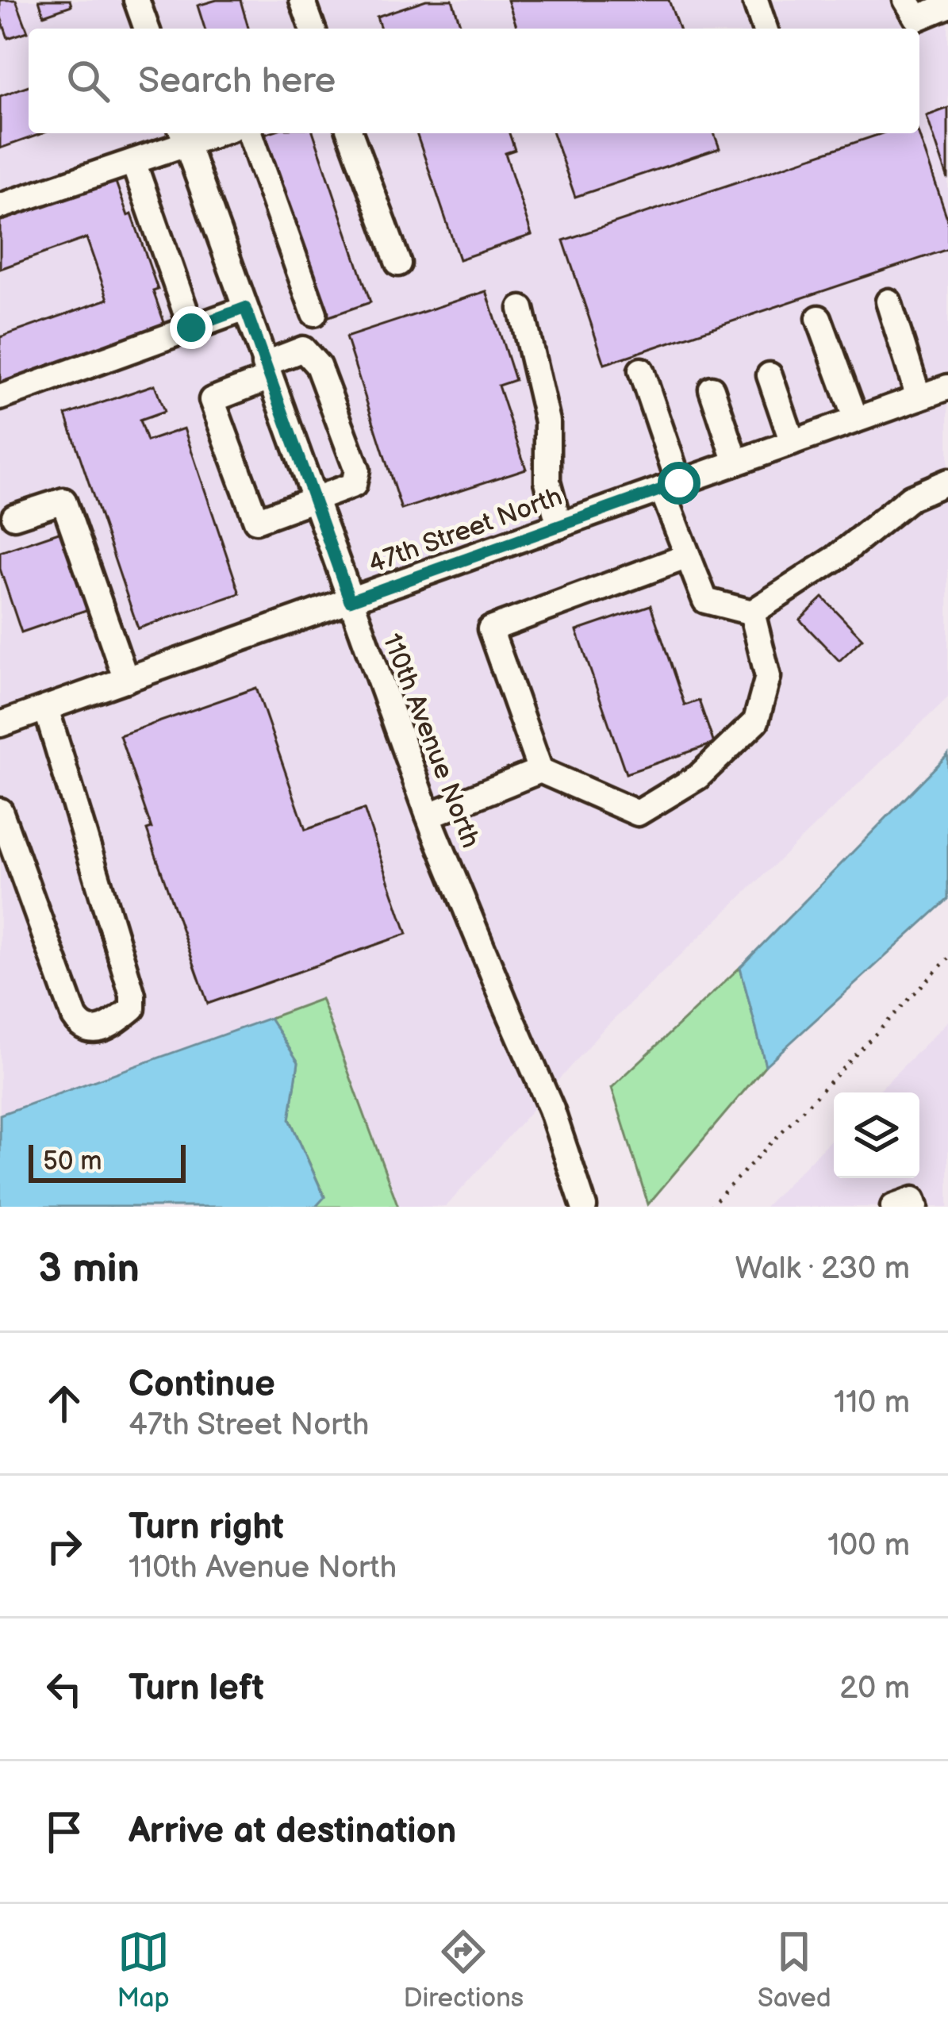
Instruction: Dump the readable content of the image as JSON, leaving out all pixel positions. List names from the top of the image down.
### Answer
{
  "streets": {
    "street": ["47th Street North", "110th Avenue North"]
  },
  "crossings": [
    ["47th Street North", "110th Avenue North"]
  ],
  "scale_bar": "50 m",
  "page": {
    "search": "Search here",
    "scale": "50 m",
    "heading": ["3 min", "Walk · 230 m"],
    "list": [
      ["Continue", "47th Street North", "110 m"],
      ["Turn right", "110th Avenue North", "100 m"],
      ["Turn left", "20 m"],
      "Arrive at destination"
    ],
    "nav": ["Map", "Directions", "Saved"]
  }
}
